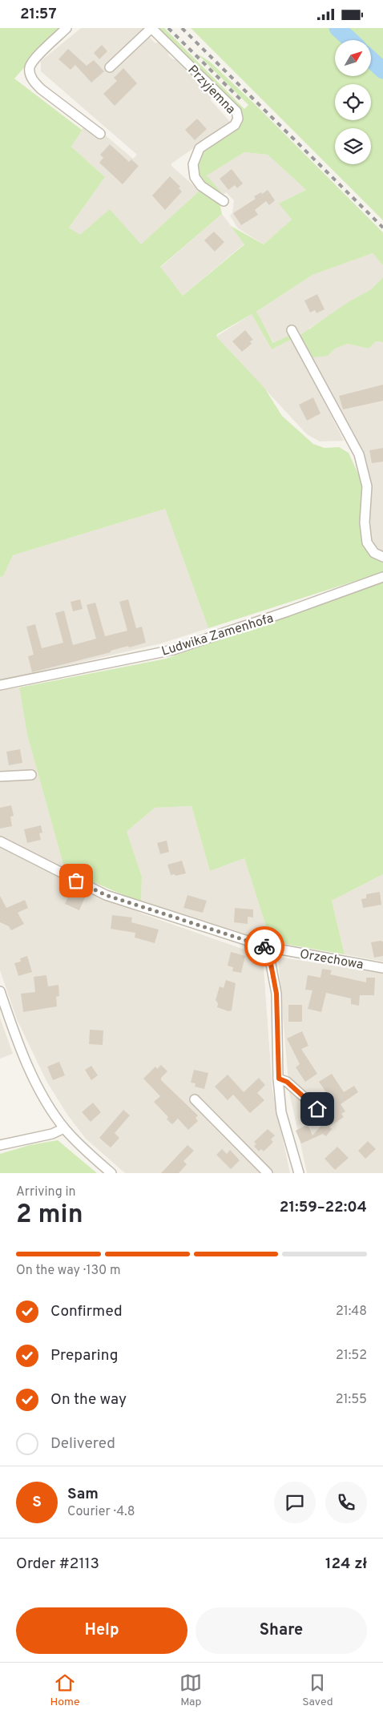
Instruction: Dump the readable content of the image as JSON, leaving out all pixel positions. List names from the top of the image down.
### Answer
{
  "streets": {
    "street": ["Przyjemna", "Ludwika Zamenhofa", "Orzechowa"]
  },
  "north": "top right",
  "page": {
    "status": "21:57",
    "heading": ["2 min", "Arriving in", "21:59–22:04"],
    "panel": [
      "Sam",
      "Courier · 4.8",
      "Order #2113",
      "124 zł"
    ],
    "bar": "On the way · 130 m",
    "list": [
      ["Confirmed", "21:48"],
      ["Preparing", "21:52"],
      ["On the way", "21:55"],
      "Delivered"
    ],
    "round": "S",
    "buttons": ["Help", "Share"],
    "tabs": ["Home", "Map", "Saved"]
  }
}
